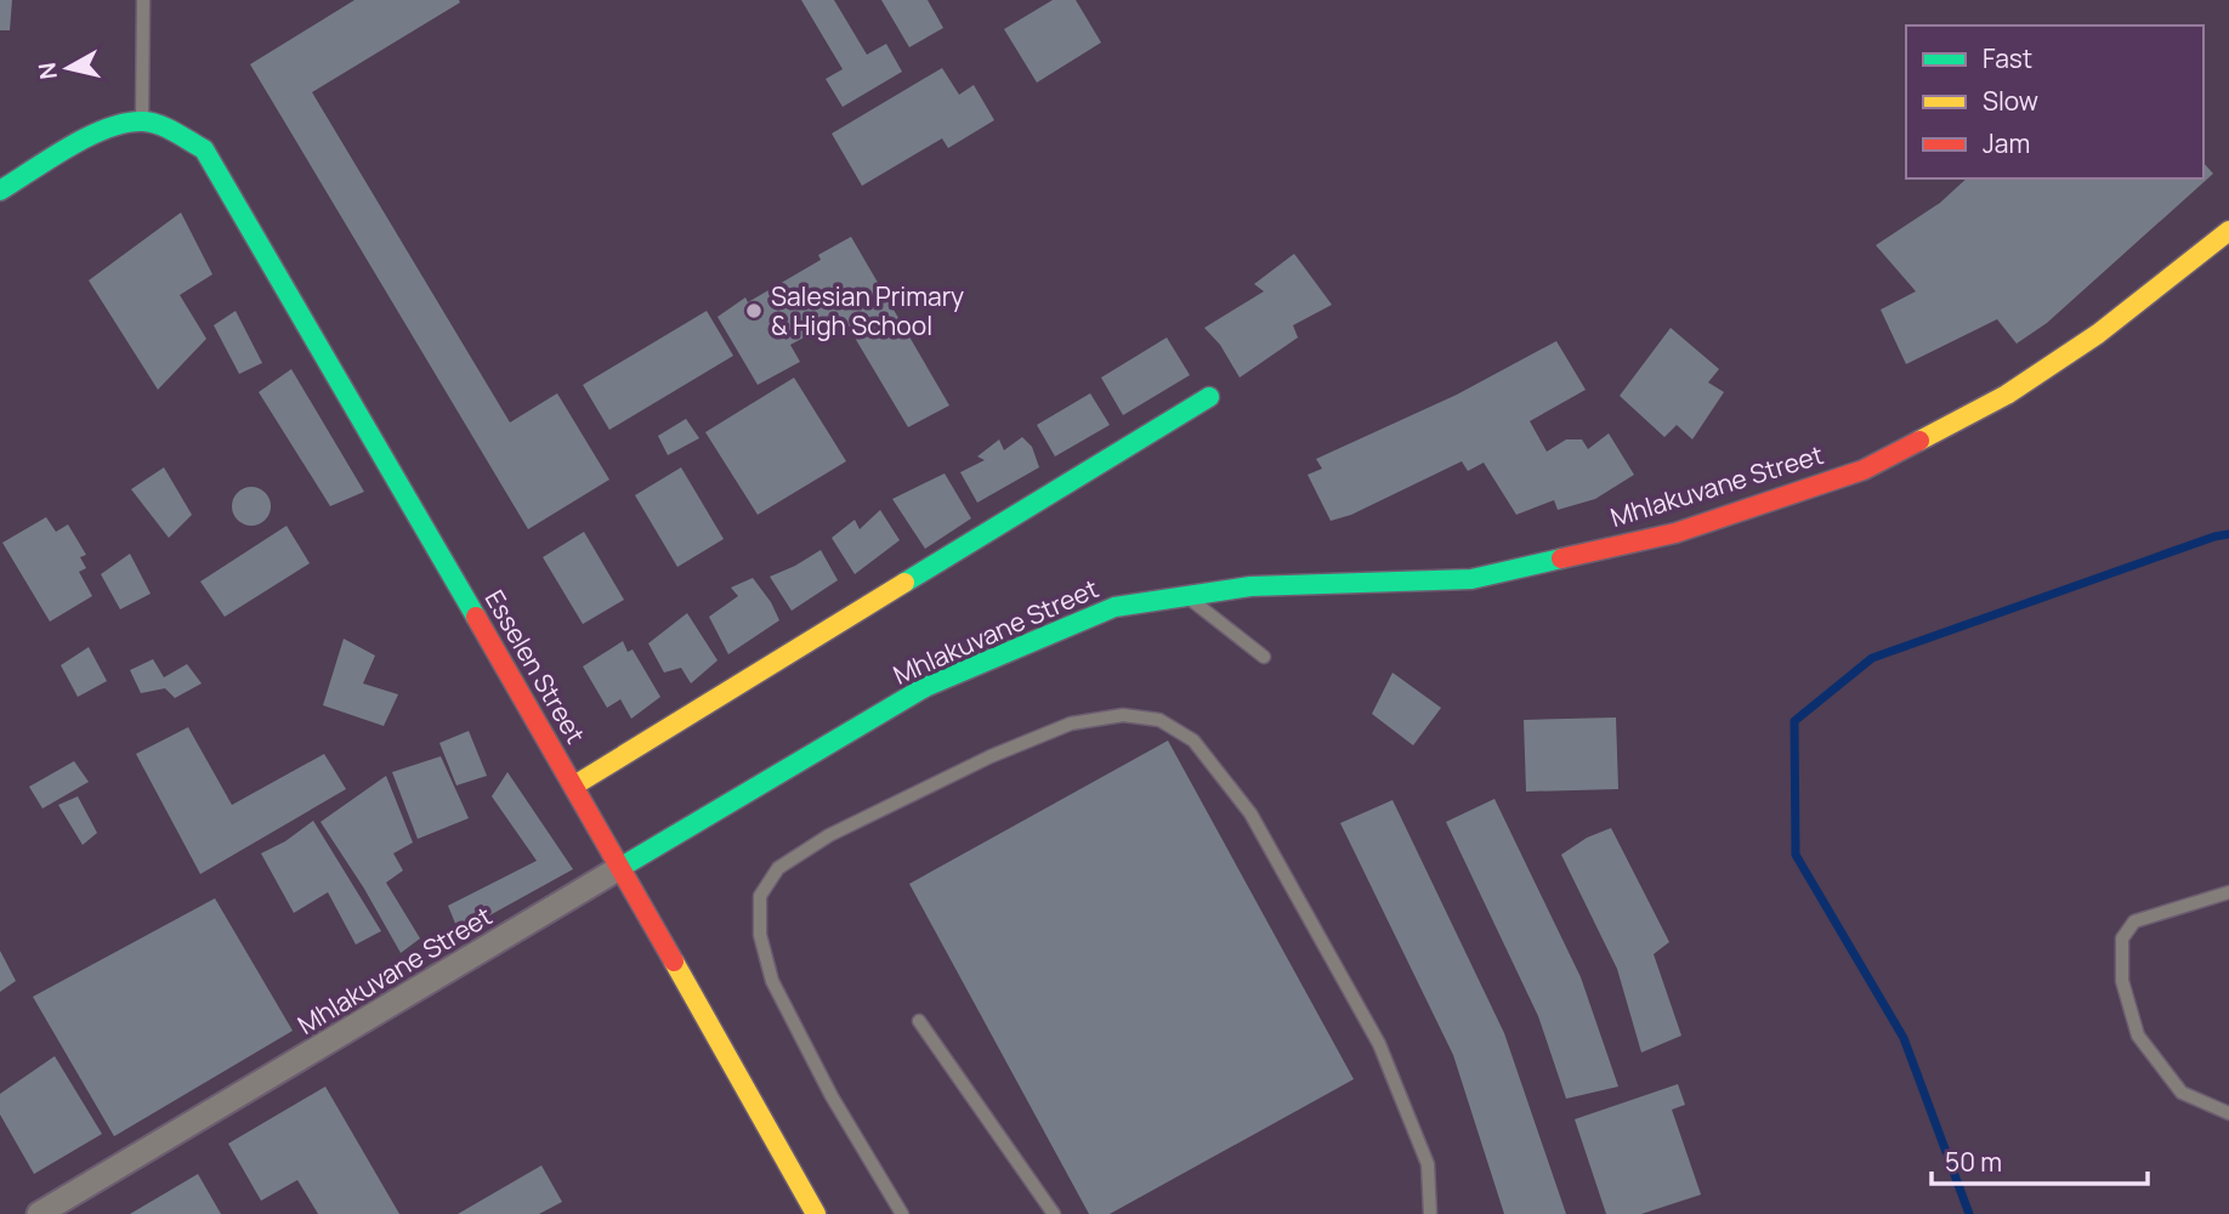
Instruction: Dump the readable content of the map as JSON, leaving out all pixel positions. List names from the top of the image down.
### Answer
{
  "streets": {
    "street": ["Mhlakuvane Street", "Esselen Street"]
  },
  "crossings": [
    ["Mhlakuvane Street", "Esselen Street"]
  ],
  "places": ["Salesian Primary & High School"],
  "legend": ["Fast", "Slow", "Jam"],
  "scale_bar": "50 m",
  "north": "left"
}
